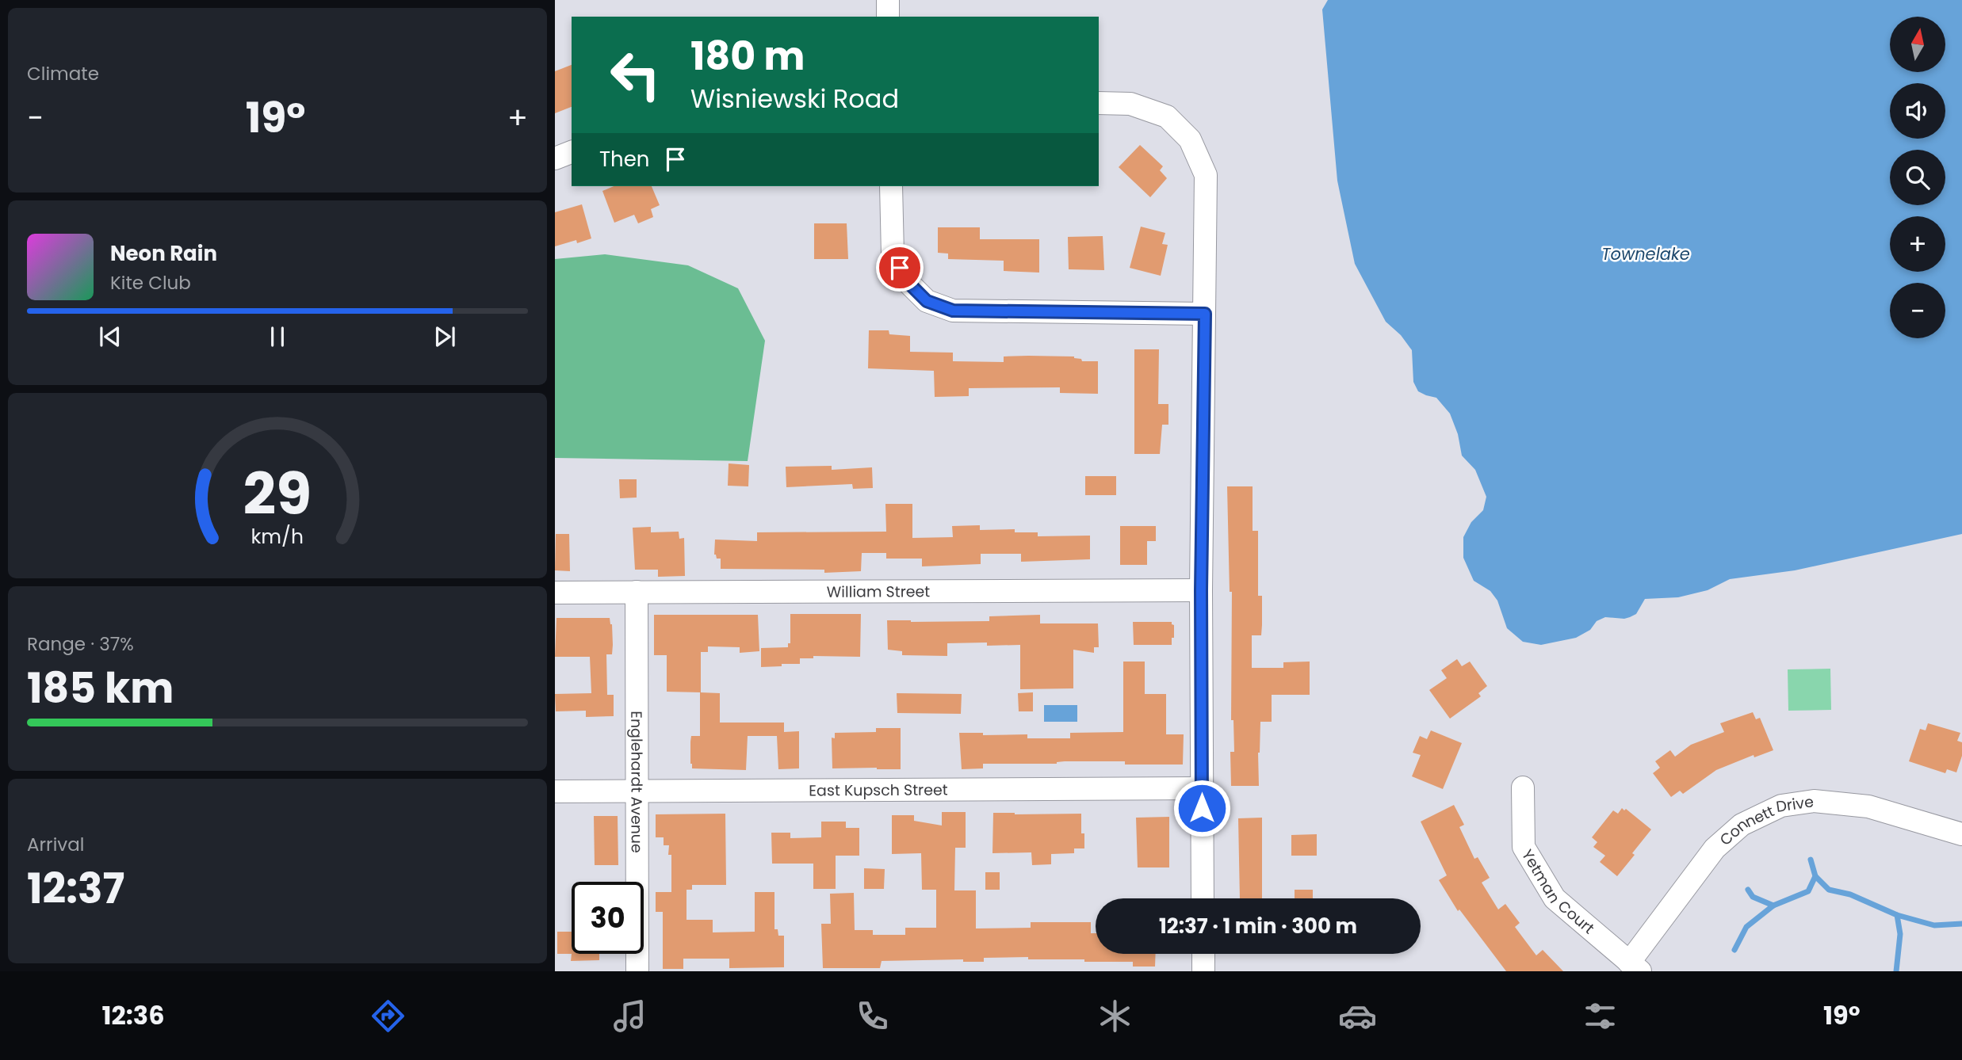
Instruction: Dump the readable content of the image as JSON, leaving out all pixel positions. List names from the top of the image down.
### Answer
{
  "streets": {
    "street": [
      "William Street",
      "Englehardt Avenue",
      "East Kupsch Street",
      "Connett Drive",
      "Yetman Court"
    ]
  },
  "crossings": [
    ["William Street", "Englehardt Avenue"],
    ["Englehardt Avenue", "East Kupsch Street"],
    ["Connett Drive", "Yetman Court"]
  ],
  "water": ["Townelake"],
  "north": "top",
  "page": {
    "tile": [
      "Climate",
      ["Range · 37%", "185 km"],
      ["Arrival", "12:37"]
    ],
    "map_buttons": ["+", "−"],
    "turn": ["180 m", "Wisniewski Road"],
    "heat": ["−", "19°", "+"],
    "then": "Then",
    "song": ["Neon Rain", "Kite Club"],
    "limit": "30",
    "trip": "12:37 · 1 min · 300 m",
    "tabs": ["12:36", "19°"],
    "gauge": ["29", "km/h"]
  }
}
